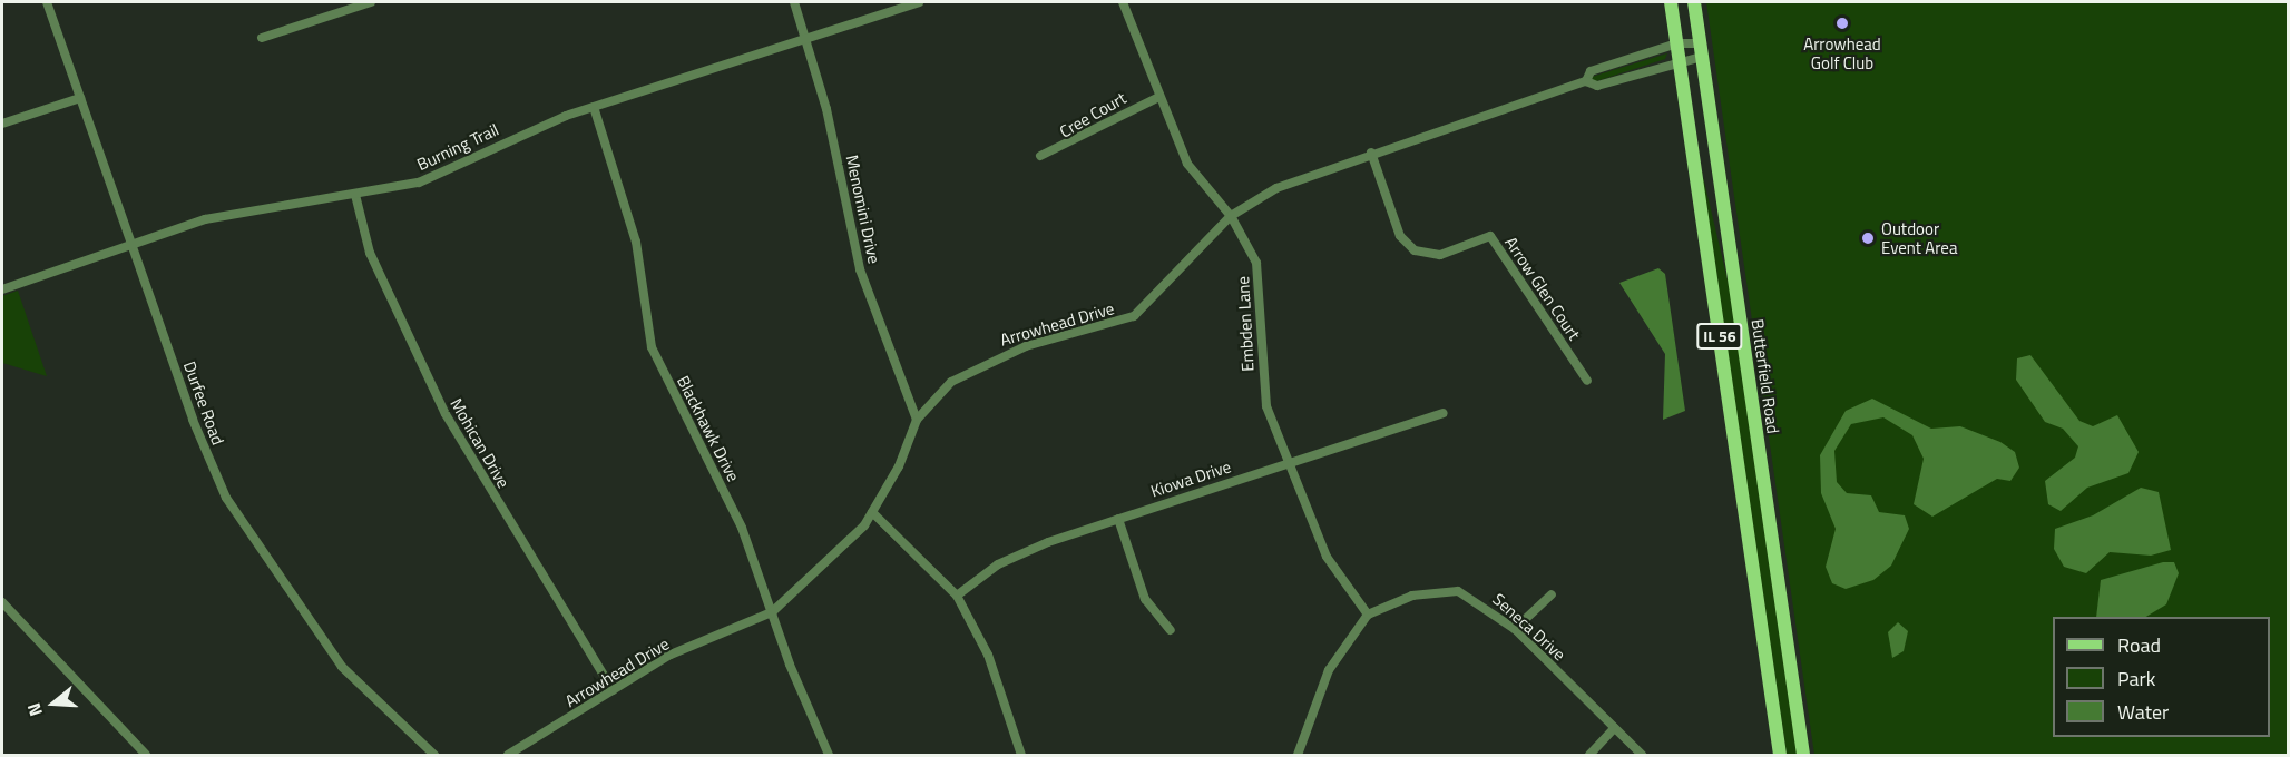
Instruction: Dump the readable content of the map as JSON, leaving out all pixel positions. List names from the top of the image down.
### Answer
{
  "streets": {
    "main road": ["IL 56", "Butterfield Road"],
    "street": [
      "Cree Court",
      "Burning Trail",
      "Menomini Drive",
      "Arrow Glen Court",
      "Arrowhead Drive",
      "Embden Lane",
      "Durfee Road",
      "Blackhawk Drive",
      "Mohican Drive",
      "Kiowa Drive",
      "Seneca Drive"
    ]
  },
  "crossings": [
    ["Cree Court", "Embden Lane"],
    ["Burning Trail", "Menomini Drive"],
    ["Burning Trail", "Durfee Road"],
    ["Burning Trail", "Blackhawk Drive"],
    ["Burning Trail", "Mohican Drive"],
    ["Menomini Drive", "Arrowhead Drive"],
    ["Arrow Glen Court", "Arrowhead Drive"],
    ["Arrowhead Drive", "Embden Lane"],
    ["Arrowhead Drive", "IL 56"],
    ["Arrowhead Drive", "Butterfield Road"],
    ["Arrowhead Drive", "Blackhawk Drive"],
    ["Arrowhead Drive", "Mohican Drive"],
    ["Embden Lane", "Kiowa Drive"],
    ["Embden Lane", "Seneca Drive"]
  ],
  "places": ["Arrowhead Golf Club", "Outdoor Event Area"],
  "legend": ["Road", "Park", "Water"],
  "north": "left"
}
